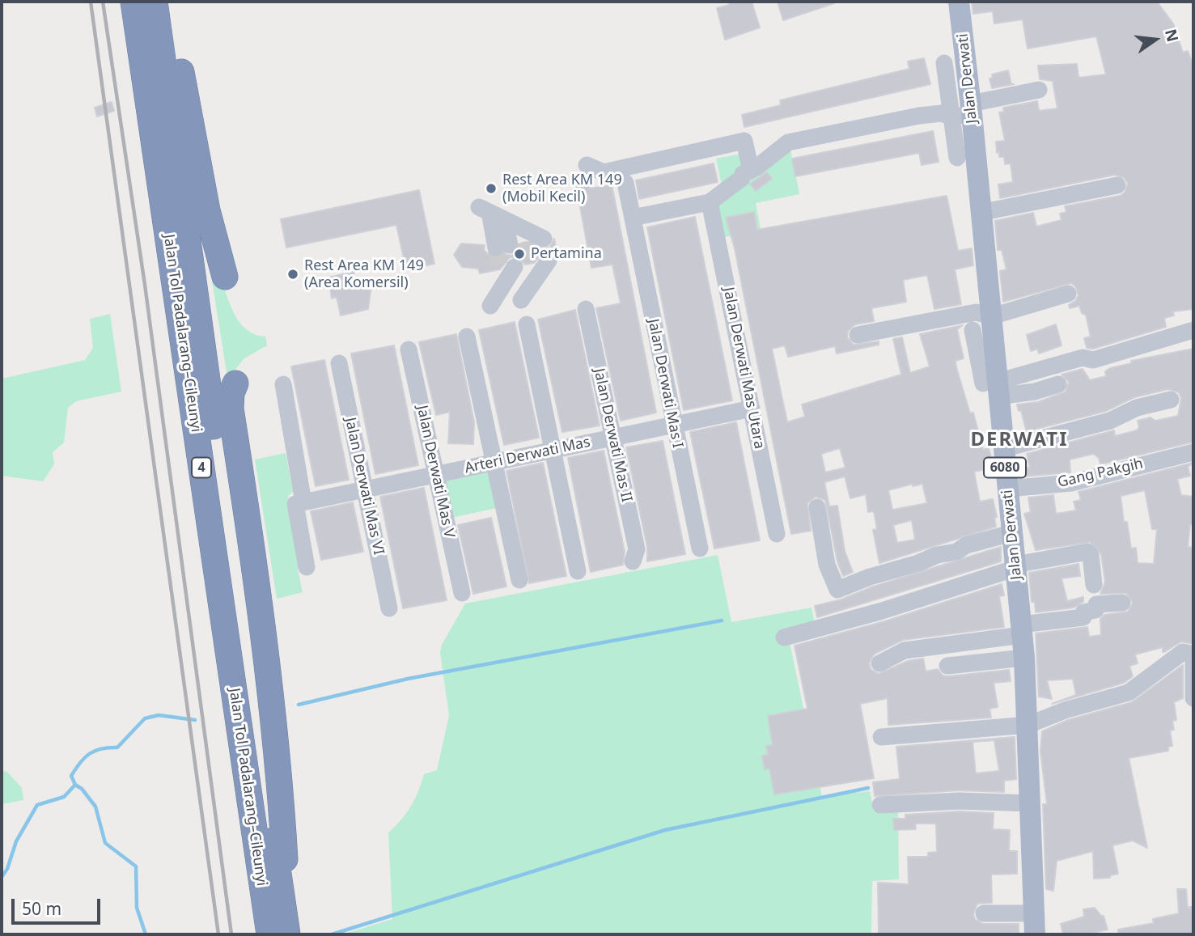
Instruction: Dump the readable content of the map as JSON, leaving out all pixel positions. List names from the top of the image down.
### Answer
{
  "streets": {
    "highway": ["Jalan Tol Padalarang–Cileunyi", "4"],
    "main road": ["Jalan Derwati", "6080"],
    "street": [
      "Jalan Derwati Mas Utara",
      "Jalan Derwati Mas I",
      "Jalan Derwati Mas II",
      "Arteri Derwati Mas",
      "Jalan Derwati Mas V",
      "Gang Pakgih",
      "Jalan Derwati Mas VI"
    ]
  },
  "crossings": [
    ["Jalan Derwati", "Gang Pakgih"],
    ["Jalan Derwati Mas Utara", "Arteri Derwati Mas"],
    ["Jalan Derwati Mas I", "Arteri Derwati Mas"],
    ["Jalan Derwati Mas II", "Arteri Derwati Mas"],
    ["Arteri Derwati Mas", "Jalan Derwati Mas V"],
    ["Arteri Derwati Mas", "Jalan Derwati Mas VI"]
  ],
  "districts": ["DERWATI"],
  "places": ["Rest Area KM 149 (Mobil Kecil)", "Pertamina", "Rest Area KM 149 (Area Komersil)"],
  "scale_bar": "50 m",
  "north": "right"
}
